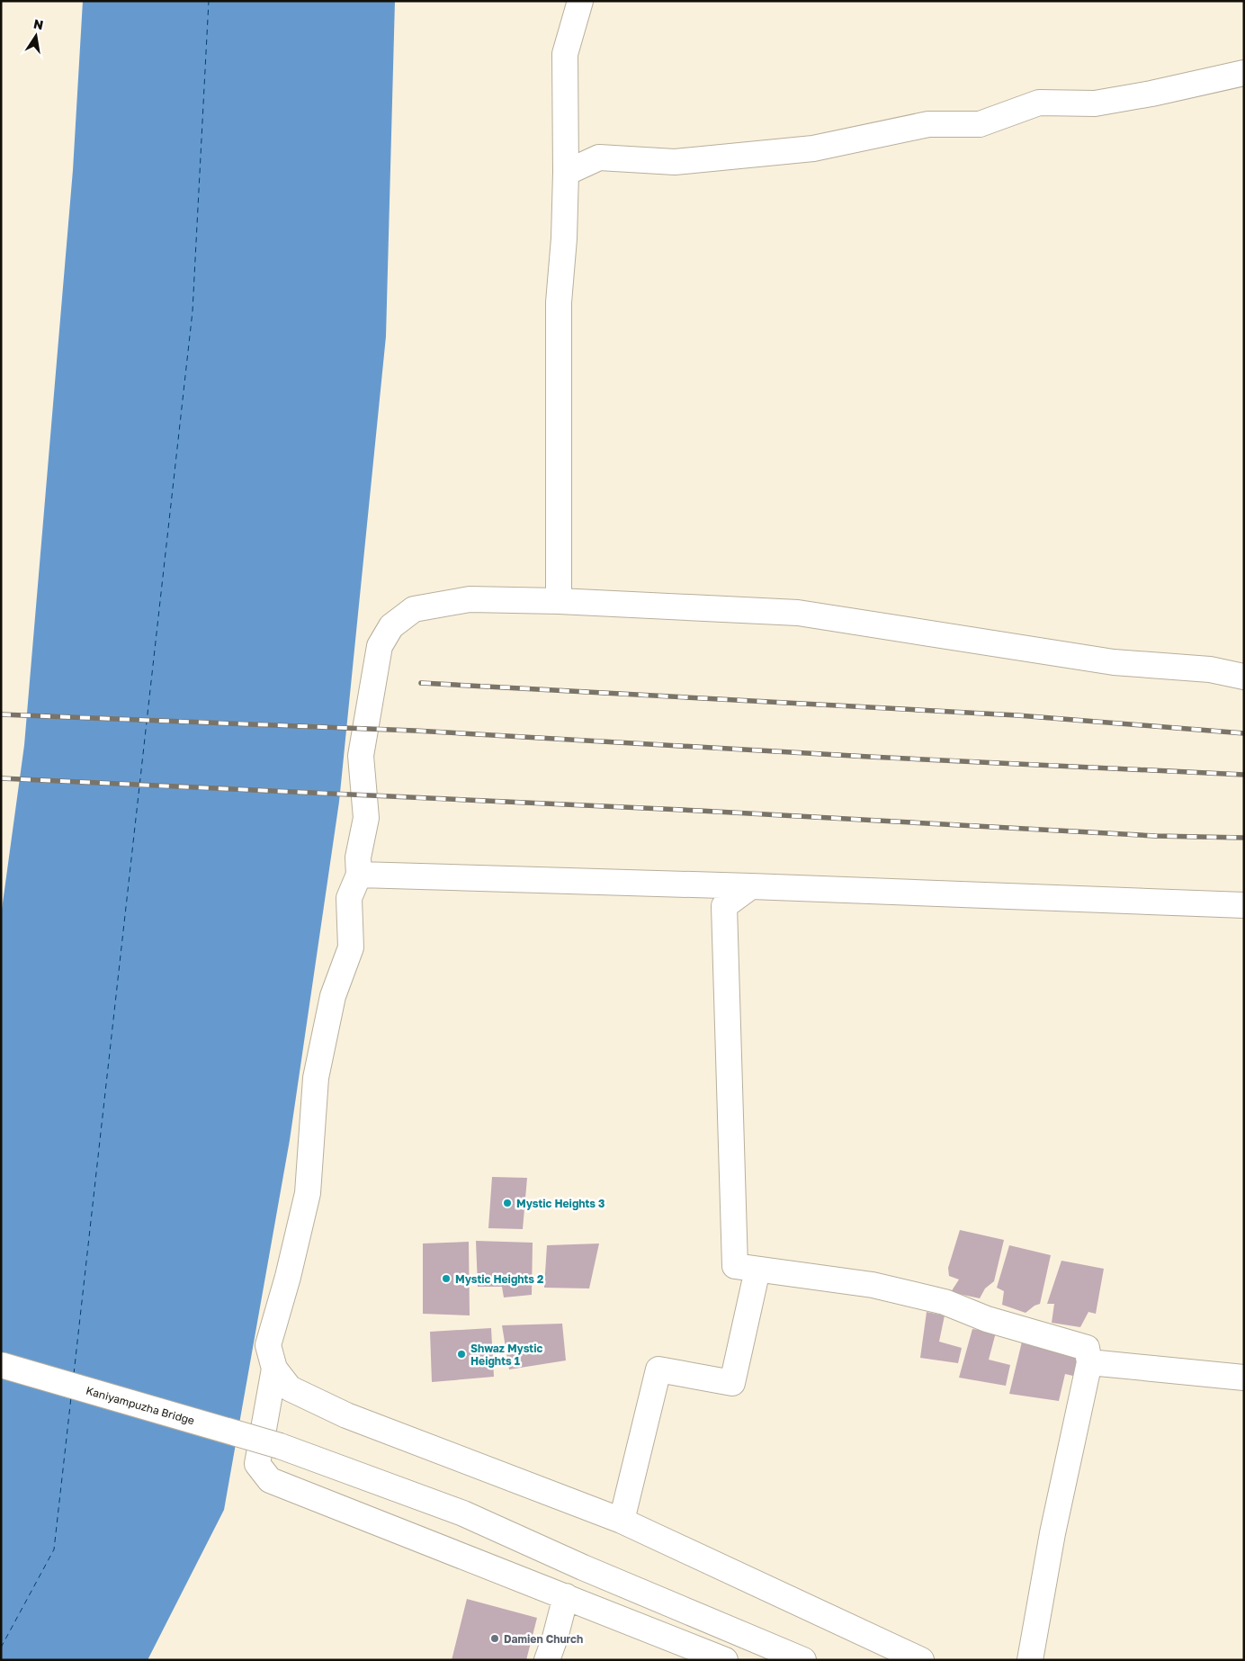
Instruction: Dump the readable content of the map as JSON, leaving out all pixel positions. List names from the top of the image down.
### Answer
{
  "streets": {
    "street": ["Kaniyampuzha Bridge"]
  },
  "places": [
    "Mystic Heights 3",
    "Mystic Heights 2",
    "Shwaz Mystic Heights 1",
    "Damien Church"
  ],
  "north": "top"
}
